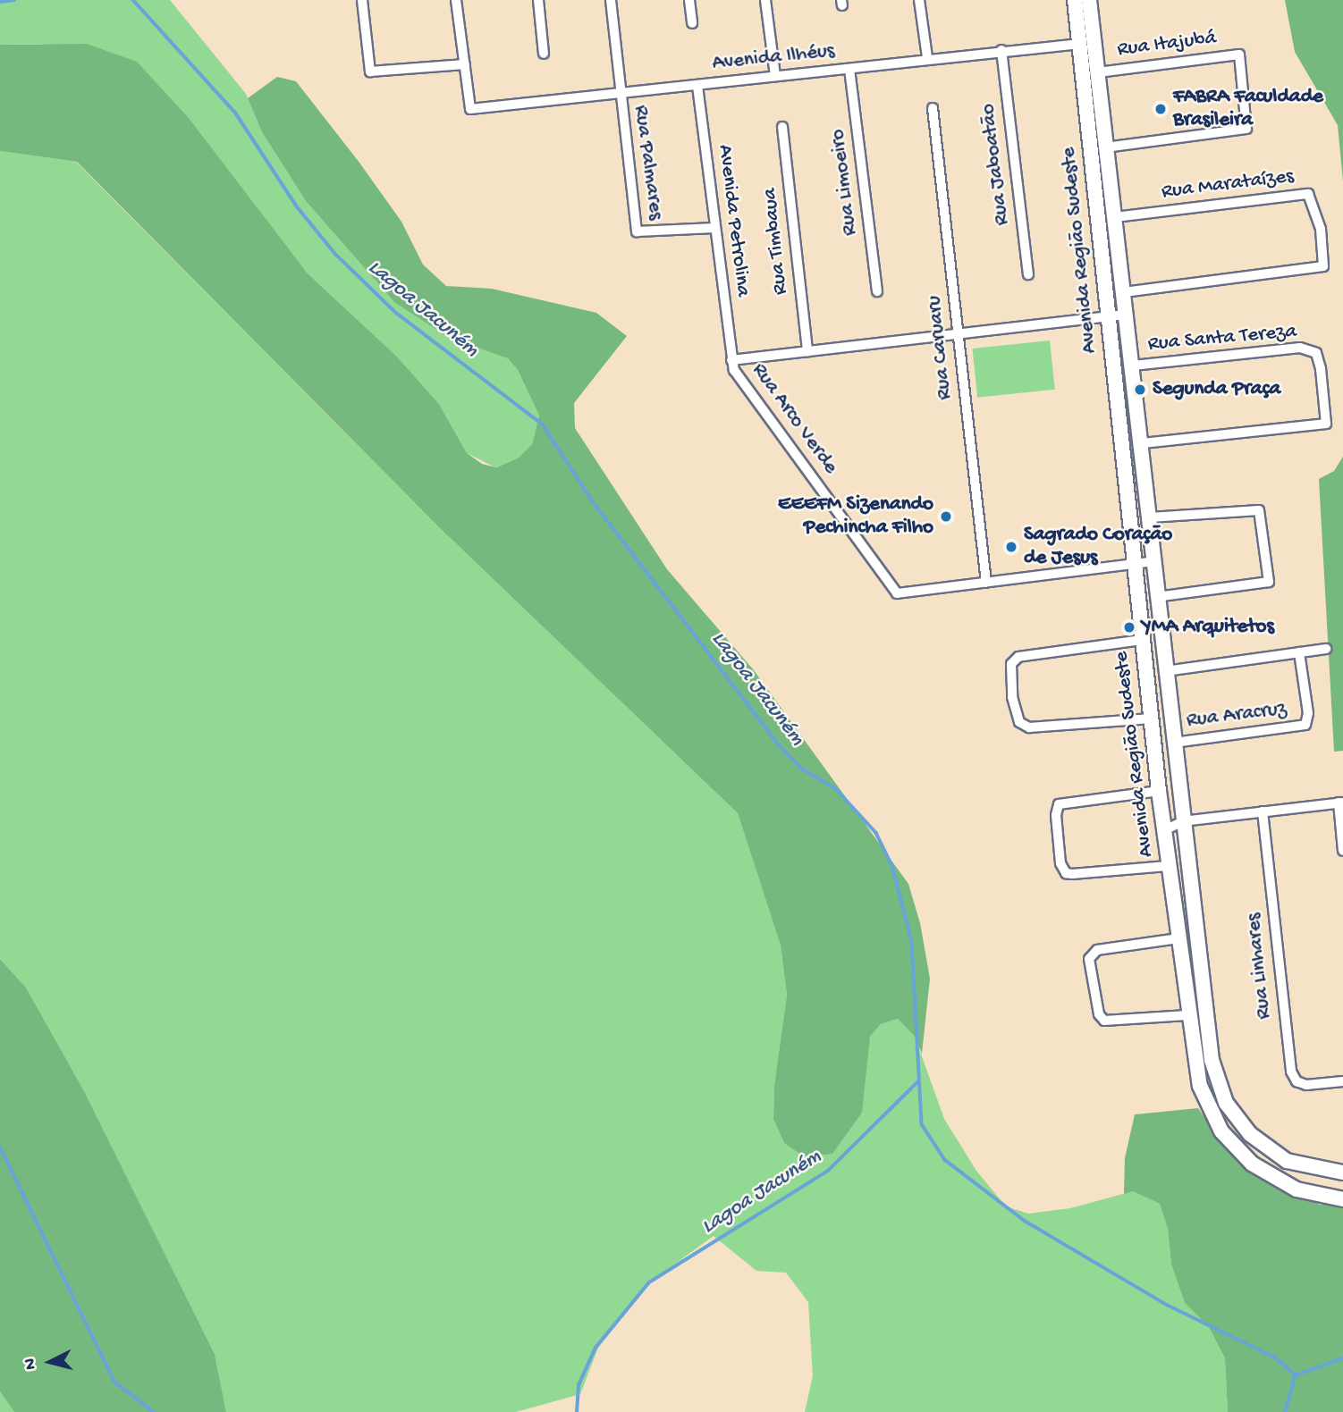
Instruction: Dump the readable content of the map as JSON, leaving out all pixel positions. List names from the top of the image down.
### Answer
{
  "streets": {
    "street": [
      "Rua Itajubá",
      "Avenida Ilhéus",
      "Rua Palmares",
      "Rua Jaboatão",
      "Rua Limoeiro",
      "Rua Marataízes",
      "Avenida Petrolina",
      "Rua Timbaua",
      "Avenida Região Sudeste",
      "Rua Santa Tereza",
      "Rua Caruaru",
      "Rua Arco Verde",
      "Rua Aracruz",
      "Rua Linhares"
    ]
  },
  "crossings": [
    ["Rua Itajubá", "Avenida Região Sudeste"],
    ["Avenida Ilhéus", "Rua Palmares"],
    ["Avenida Ilhéus", "Rua Jaboatão"],
    ["Avenida Ilhéus", "Rua Limoeiro"],
    ["Avenida Ilhéus", "Avenida Petrolina"],
    ["Avenida Ilhéus", "Avenida Região Sudeste"],
    ["Rua Palmares", "Avenida Petrolina"],
    ["Rua Marataízes", "Avenida Região Sudeste"],
    ["Avenida Petrolina", "Rua Arco Verde"],
    ["Avenida Região Sudeste", "Rua Santa Tereza"],
    ["Avenida Região Sudeste", "Rua Arco Verde"],
    ["Avenida Região Sudeste", "Rua Aracruz"],
    ["Rua Caruaru", "Rua Arco Verde"]
  ],
  "water": ["Lagoa Jacuném"],
  "places": [
    "FABRA Faculdade Brasileira",
    "Segunda Praça",
    "EEEFM Sizenando Pechincha Filho",
    "Sagrado Coração de Jesus",
    "YMA Arquitetos"
  ],
  "north": "left"
}
